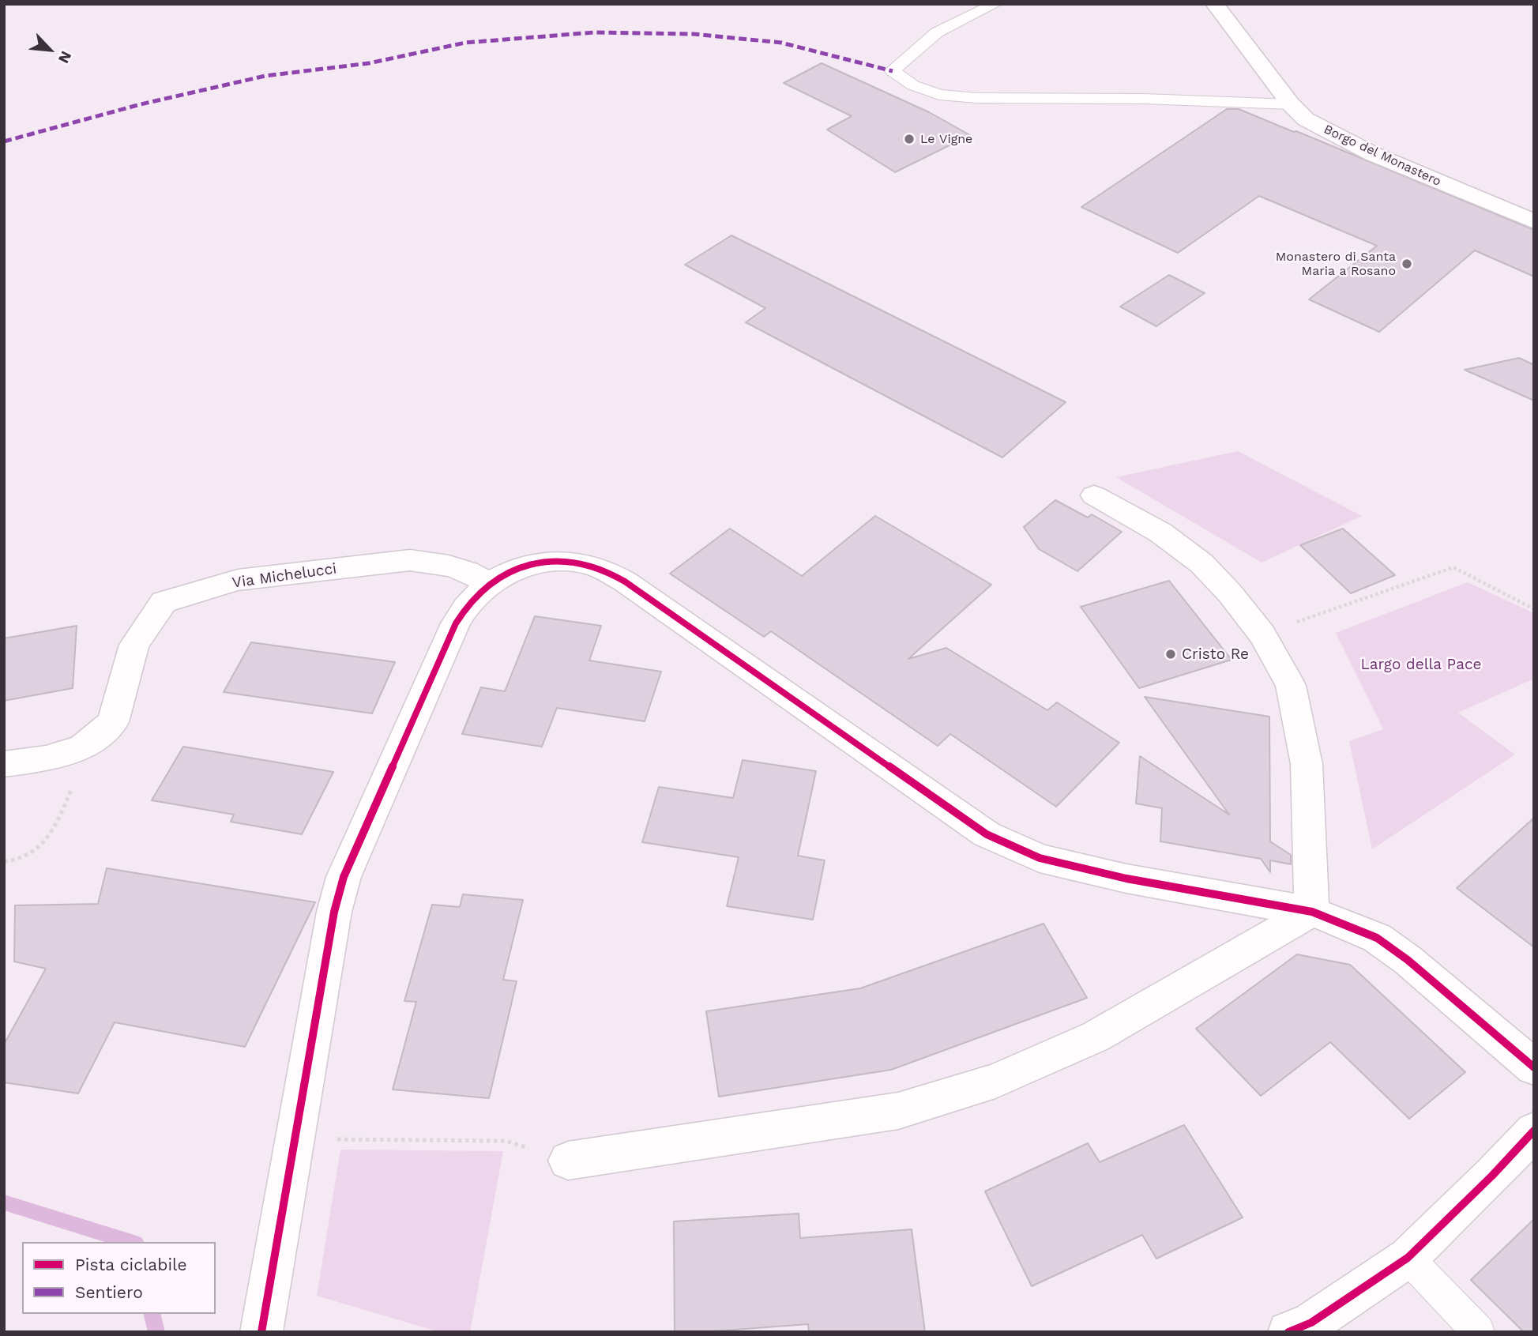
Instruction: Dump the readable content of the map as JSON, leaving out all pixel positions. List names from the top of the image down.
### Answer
{
  "streets": {
    "street": ["Borgo del Monastero", "Via Michelucci"]
  },
  "parks": ["Largo della Pace"],
  "places": ["Le Vigne", "Monastero di Santa Maria a Rosano", "Cristo Re"],
  "legend": ["Pista ciclabile", "Sentiero"],
  "north": "bottom right"
}
